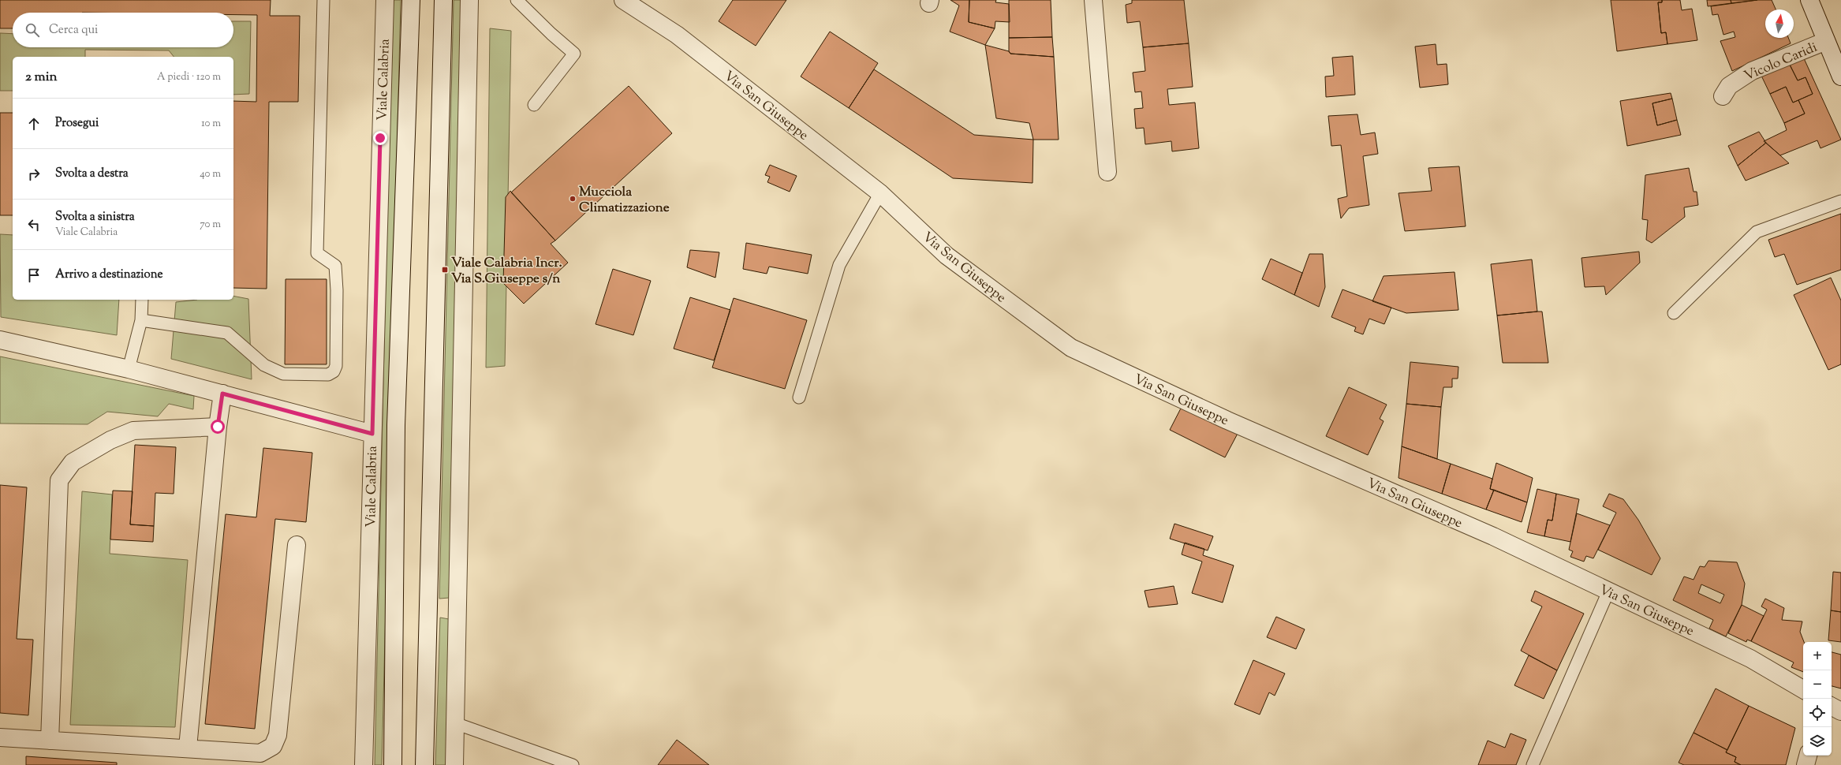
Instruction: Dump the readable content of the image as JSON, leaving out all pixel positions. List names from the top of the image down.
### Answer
{
  "streets": {
    "street": ["Vicolo Caridi", "Viale Calabria", "Via San Giuseppe"]
  },
  "places": {
    "other": ["Mucciola Climatizzazione"],
    "transit": ["Viale Calabria Incr. Via S.Giuseppe s/n"]
  },
  "north": "top",
  "page": {
    "search": "Cerca qui",
    "heading": ["2 min", "A piedi · 120 m"],
    "list": [
      ["Prosegui", "10 m"],
      ["Svolta a destra", "40 m"],
      ["Svolta a sinistra", "Viale Calabria", "70 m"],
      "Arrivo a destinazione"
    ],
    "map_buttons": ["+", "−"]
  }
}
